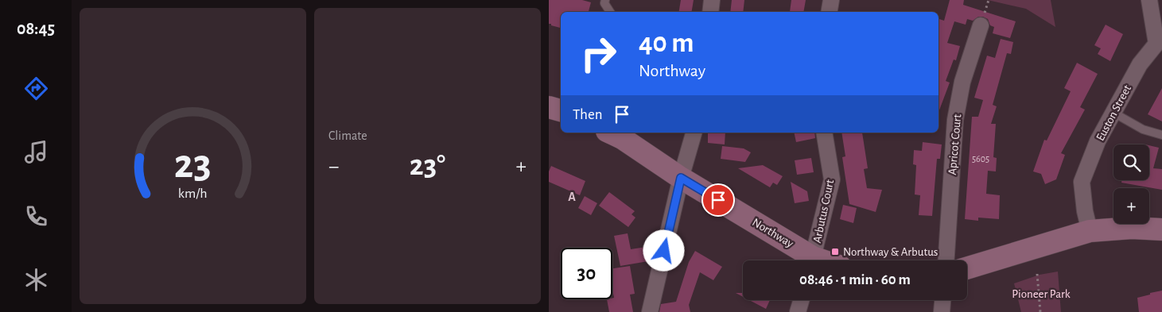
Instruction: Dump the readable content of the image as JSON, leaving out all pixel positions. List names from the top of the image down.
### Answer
{
  "streets": {
    "street": [
      "Euston Street",
      "Apricot Court",
      "Arbutus Court",
      "Northway"
    ]
  },
  "districts": ["A"],
  "parks": ["Pioneer Park"],
  "places": {
    "transit": ["Northway & Arbutus"]
  },
  "house_numbers": ["5605"],
  "page": {
    "tabs": "08:45",
    "tile": "Climate",
    "turn": ["40 m", "Northway"],
    "then": "Then",
    "map_buttons": "+",
    "heat": ["−", "23°", "+"],
    "limit": "30",
    "trip": "08:46 · 1 min · 60 m",
    "gauge": ["23", "km/h"]
  }
}
